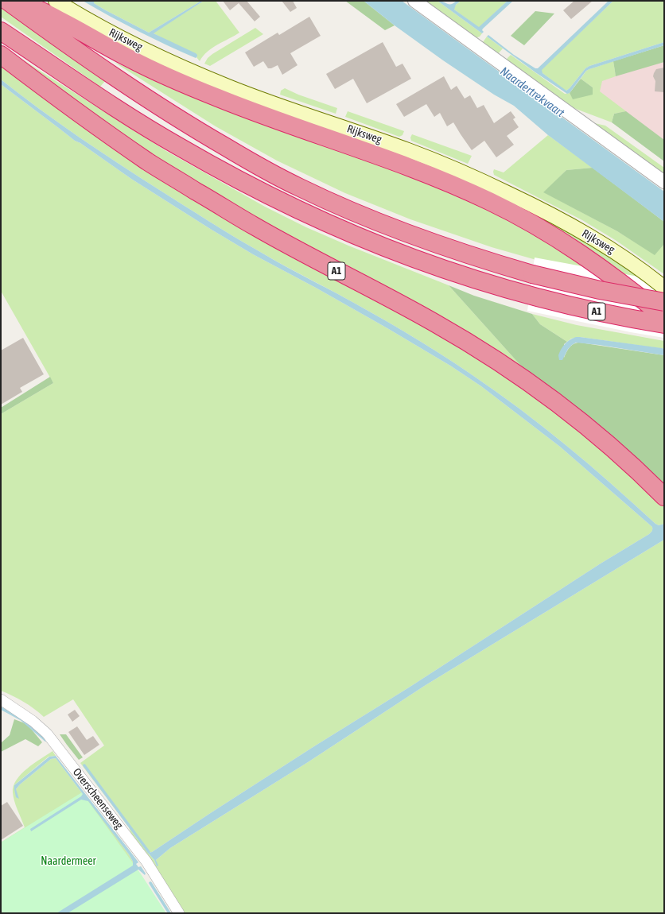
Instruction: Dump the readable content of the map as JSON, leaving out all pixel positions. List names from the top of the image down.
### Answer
{
  "streets": {
    "highway": ["A1"],
    "main road": ["Rijksweg"],
    "street": ["Overscheenseweg"]
  },
  "water": ["Naardertrekvaart"],
  "parks": ["Naardermeer"]
}
